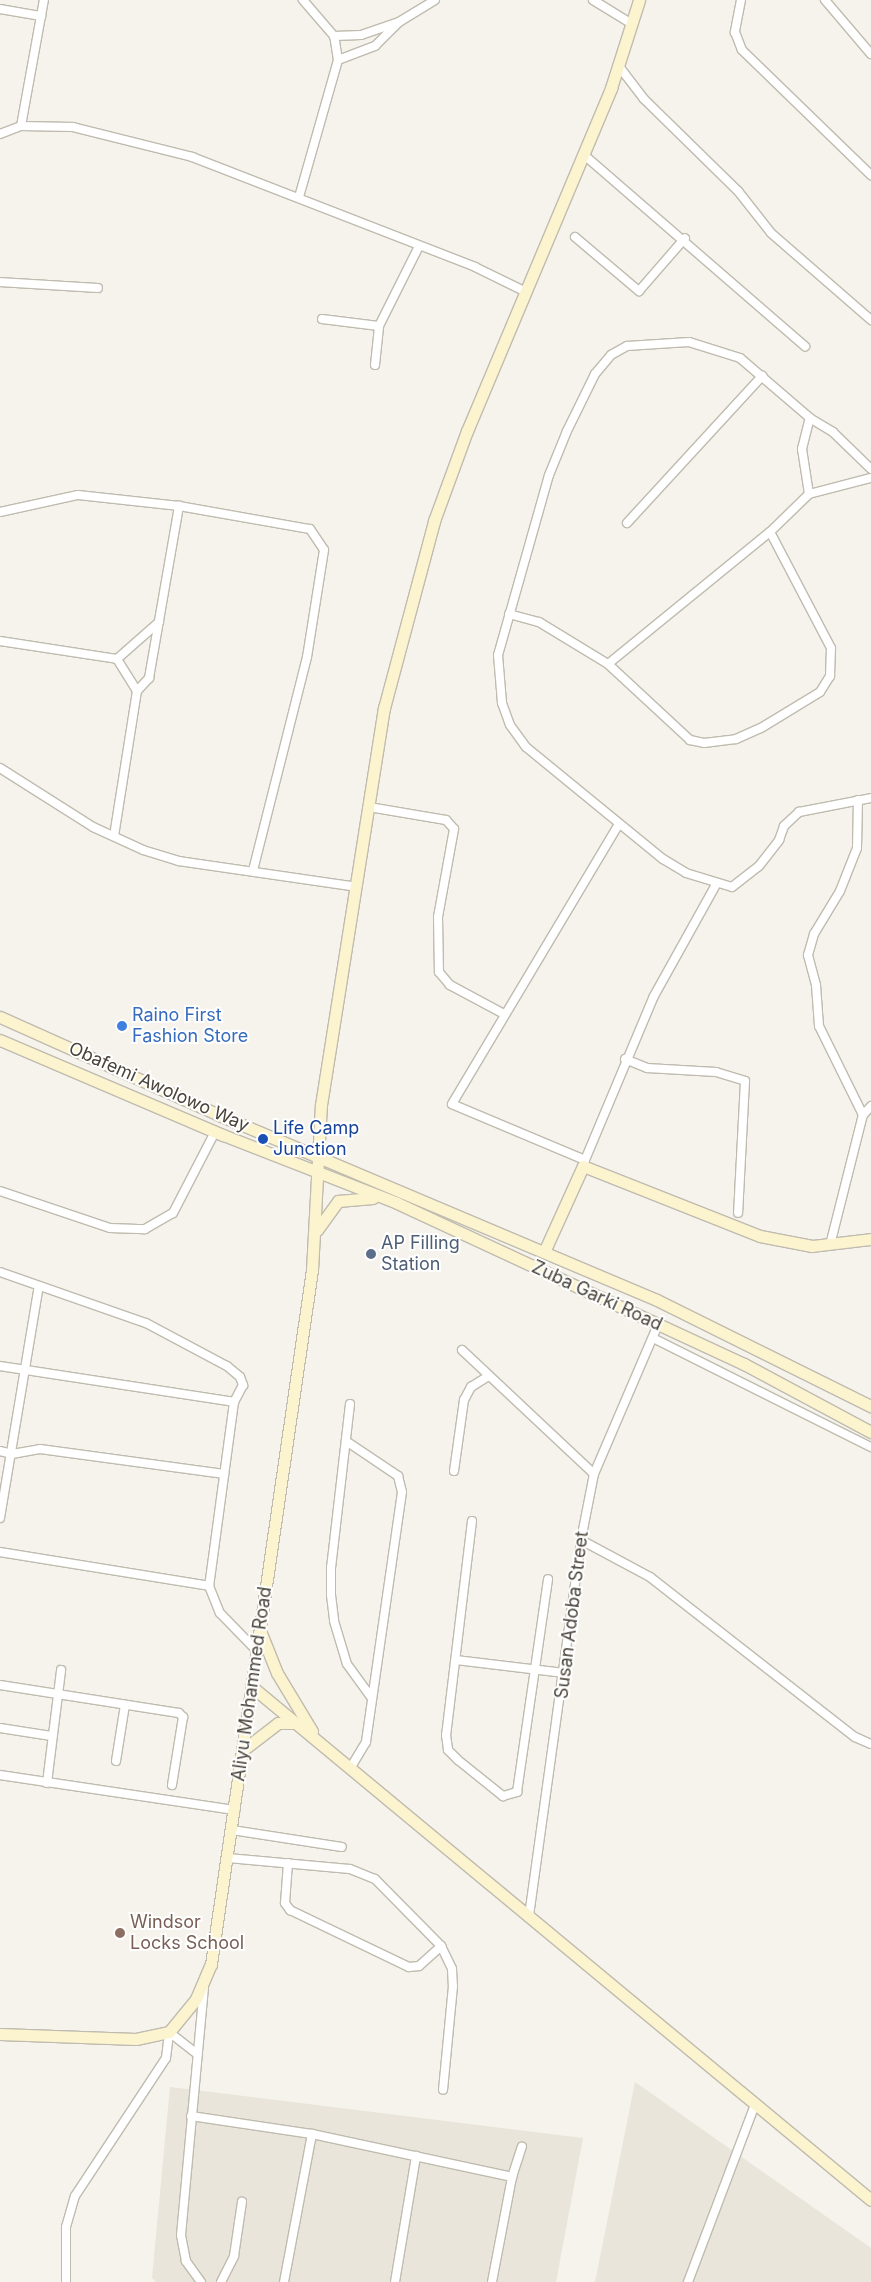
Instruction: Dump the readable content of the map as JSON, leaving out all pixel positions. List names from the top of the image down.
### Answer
{
  "streets": {
    "street": [
      "Obafemi Awolowo Way",
      "Zuba Garki Road",
      "Susan Adoba Street",
      "Aliyu Mohammed Road"
    ]
  },
  "crossings": [
    ["Obafemi Awolowo Way", "Zuba Garki Road"],
    ["Obafemi Awolowo Way", "Aliyu Mohammed Road"],
    ["Zuba Garki Road", "Susan Adoba Street"],
    ["Zuba Garki Road", "Aliyu Mohammed Road"]
  ],
  "places": [
    "Raino First Fashion Store",
    "Life Camp Junction",
    "AP Filling Station",
    "Windsor Locks School"
  ]
}
